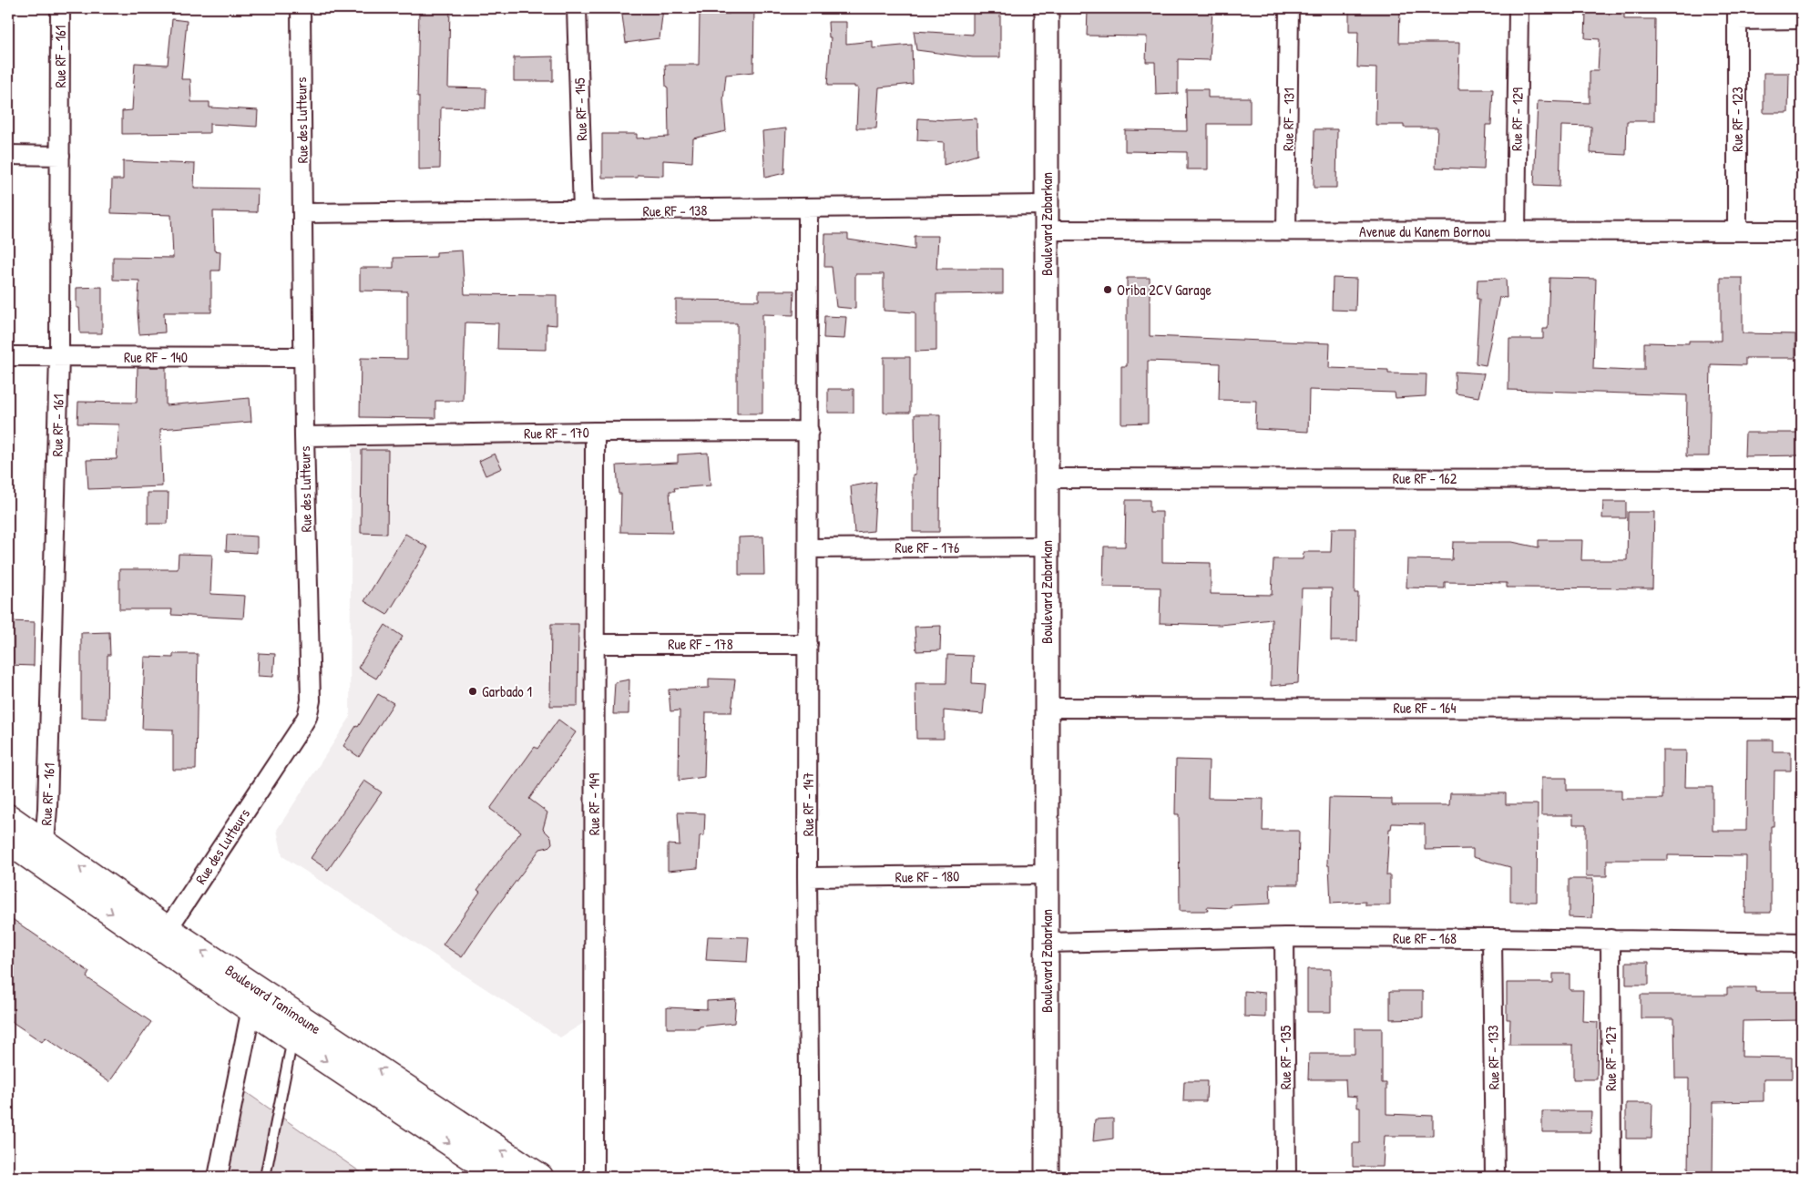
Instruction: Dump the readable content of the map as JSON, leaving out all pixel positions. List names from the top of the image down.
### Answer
{
  "streets": {
    "main road": ["Boulevard Tanimoune"],
    "street": [
      "Rue RF - 161",
      "Rue RF - 145",
      "Rue RF - 131",
      "Rue RF - 129",
      "Rue RF - 123",
      "Rue des Lutteurs",
      "Rue RF - 138",
      "Boulevard Zabarkan",
      "Avenue du Kanem Bornou",
      "Rue RF - 140",
      "Rue RF - 170",
      "Rue RF - 162",
      "Rue RF - 176",
      "Rue RF - 178",
      "Rue RF - 164",
      "Rue RF - 149",
      "Rue RF - 147",
      "Rue RF - 180",
      "Rue RF - 168",
      "Rue RF - 135",
      "Rue RF - 133",
      "Rue RF - 127"
    ]
  },
  "crossings": [
    ["Rue RF - 161", "Rue RF - 140"],
    ["Rue RF - 161", "Boulevard Tanimoune"],
    ["Rue RF - 145", "Rue RF - 138"],
    ["Rue RF - 131", "Avenue du Kanem Bornou"],
    ["Rue RF - 129", "Avenue du Kanem Bornou"],
    ["Rue RF - 123", "Avenue du Kanem Bornou"],
    ["Rue des Lutteurs", "Rue RF - 138"],
    ["Rue des Lutteurs", "Rue RF - 140"],
    ["Rue des Lutteurs", "Rue RF - 170"],
    ["Rue des Lutteurs", "Boulevard Tanimoune"],
    ["Rue RF - 138", "Boulevard Zabarkan"],
    ["Rue RF - 138", "Rue RF - 147"],
    ["Boulevard Zabarkan", "Avenue du Kanem Bornou"],
    ["Boulevard Zabarkan", "Rue RF - 162"],
    ["Boulevard Zabarkan", "Rue RF - 176"],
    ["Boulevard Zabarkan", "Rue RF - 164"],
    ["Boulevard Zabarkan", "Rue RF - 180"],
    ["Boulevard Zabarkan", "Rue RF - 168"],
    ["Rue RF - 170", "Rue RF - 149"],
    ["Rue RF - 170", "Rue RF - 147"],
    ["Rue RF - 176", "Rue RF - 147"],
    ["Rue RF - 178", "Rue RF - 149"],
    ["Rue RF - 178", "Rue RF - 147"],
    ["Rue RF - 147", "Rue RF - 180"],
    ["Rue RF - 168", "Rue RF - 135"],
    ["Rue RF - 168", "Rue RF - 133"],
    ["Rue RF - 168", "Rue RF - 127"]
  ],
  "places": ["Oriba 2CV Garage", "Garbado 1"]
}
